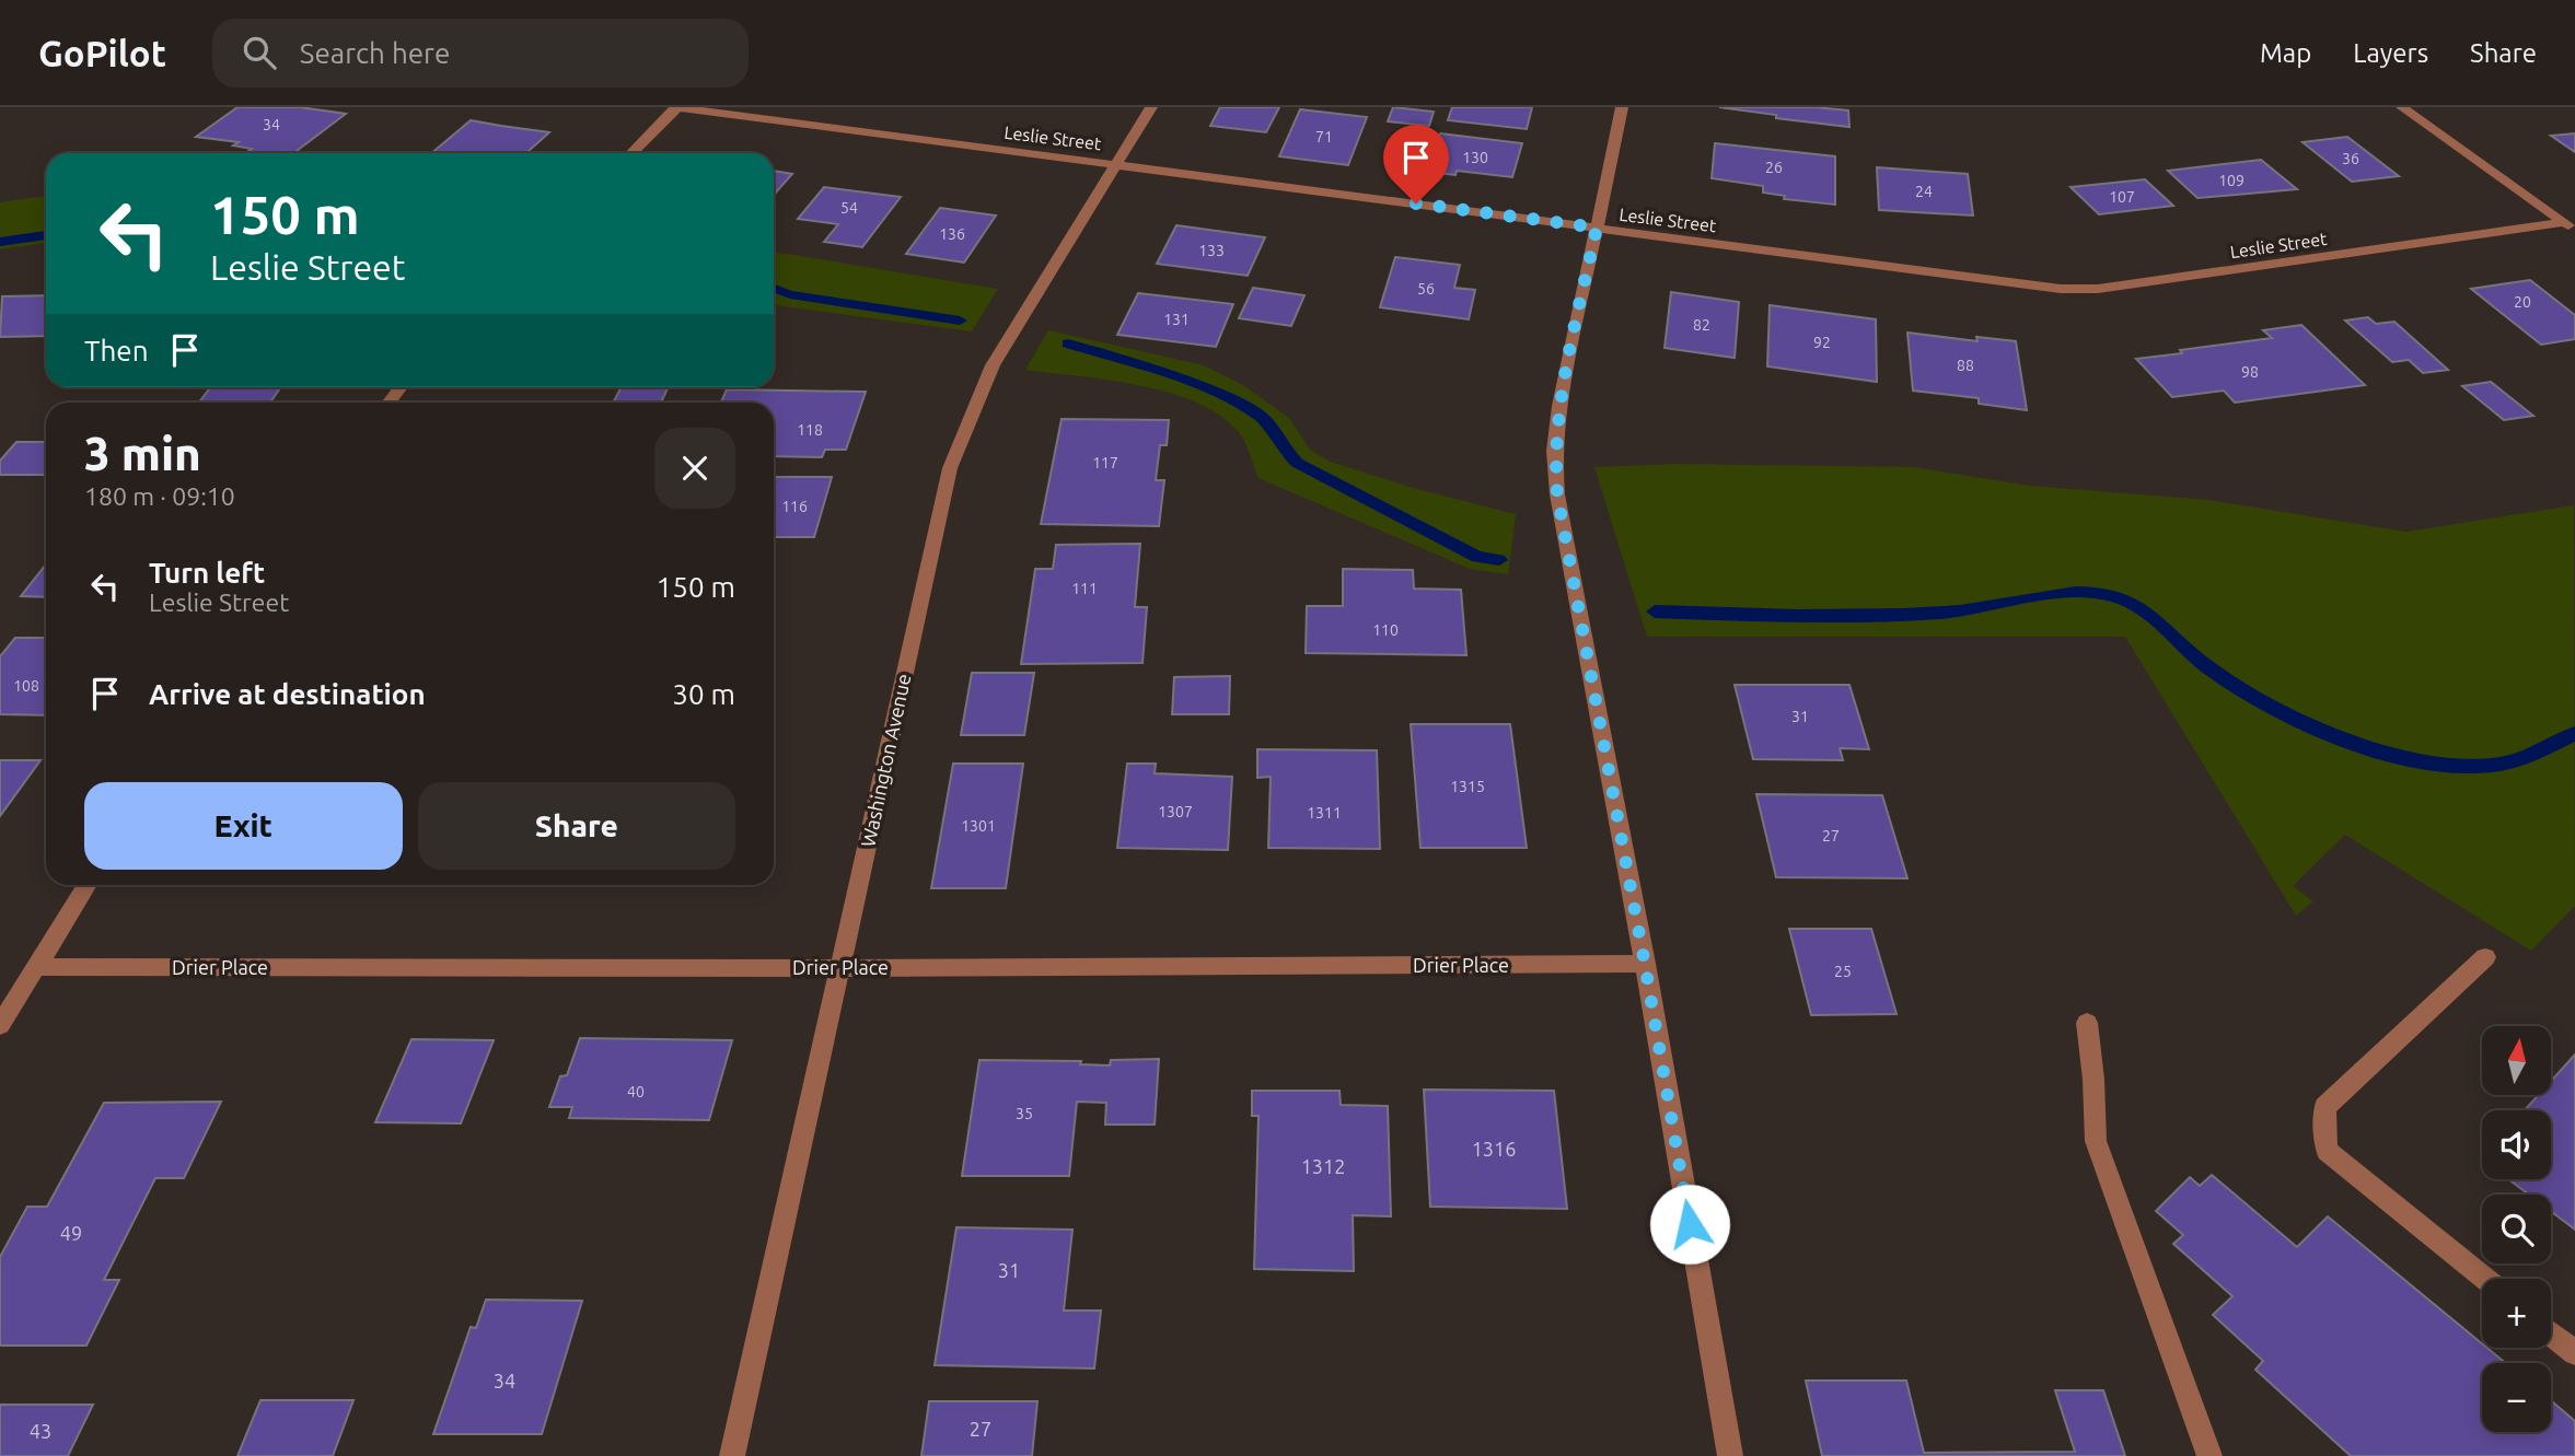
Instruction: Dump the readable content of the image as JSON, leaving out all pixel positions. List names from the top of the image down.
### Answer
{
  "streets": {
    "street": ["Leslie Street", "Washington Avenue", "Drier Place"]
  },
  "crossings": [
    ["Leslie Street", "Washington Avenue"],
    ["Washington Avenue", "Drier Place"]
  ],
  "house_numbers": [
    "34",
    "71",
    "130",
    "36",
    "26",
    "109",
    "24",
    "107",
    "54",
    "136",
    "133",
    "56",
    "20",
    "131",
    "82",
    "92",
    "88",
    "98",
    "118",
    "117",
    "116",
    "111",
    "110",
    "108",
    "31",
    "1315",
    "1307",
    "1311",
    "1301",
    "27",
    "25",
    "40",
    "35",
    "1316",
    "1312",
    "49",
    "31",
    "34",
    "27",
    "43"
  ],
  "north": "top",
  "page": {
    "header": "GoPilot",
    "search": "Search here",
    "nav": ["Map", "Layers", "Share"],
    "turn": ["150 m", "Leslie Street"],
    "then": "Then",
    "heading": ["3 min", "180 m · 09:10"],
    "list": [
      {
        "name": "Turn left",
        "note": "Leslie Street",
        "value": "150 m"
      },
      {
        "name": "Arrive at destination",
        "value": "30 m"
      }
    ],
    "buttons": ["Exit", "Share"],
    "map_buttons": ["+", "−"]
  }
}
